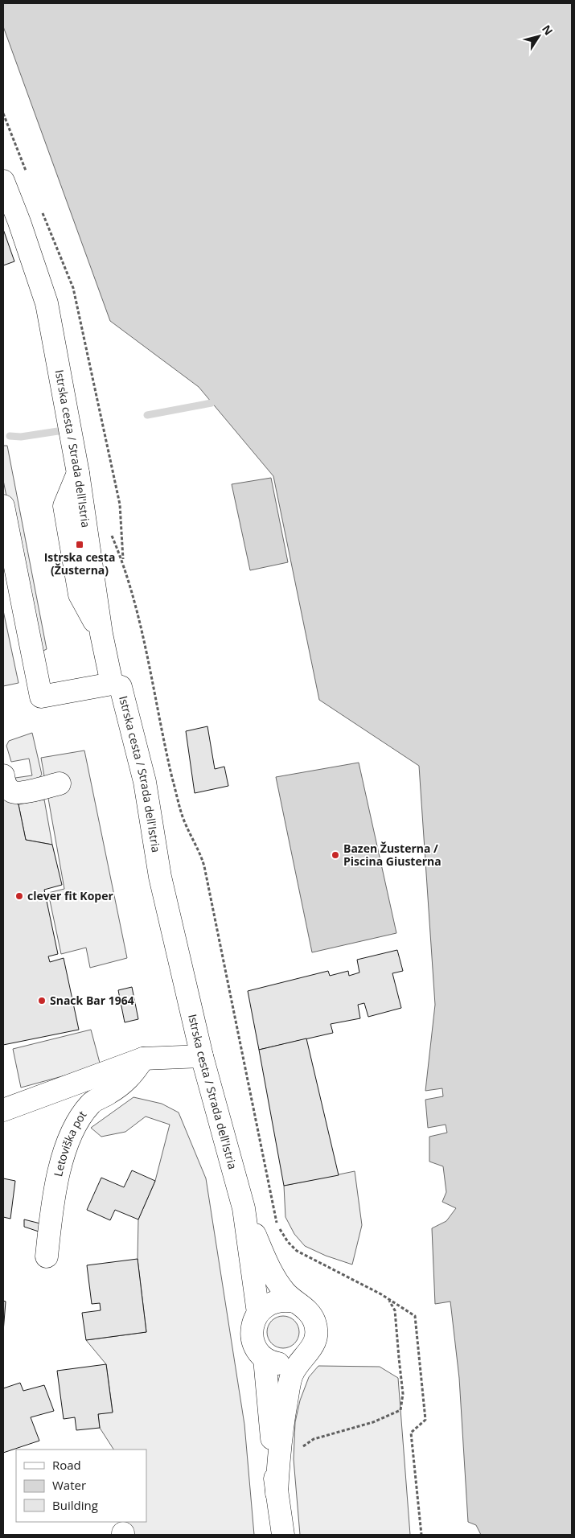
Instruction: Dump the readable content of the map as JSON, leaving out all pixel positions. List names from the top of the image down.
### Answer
{
  "streets": {
    "street": ["Istrska cesta / Strada dell'Istria", "Letoviška pot"]
  },
  "places": {
    "transit": ["Istrska cesta (Žusterna)"],
    "other": ["Bazen Žusterna / Piscina Giusterna", "clever fit Koper", "Snack Bar 1964"]
  },
  "legend": ["Road", "Water", "Building"],
  "north": "top right"
}
